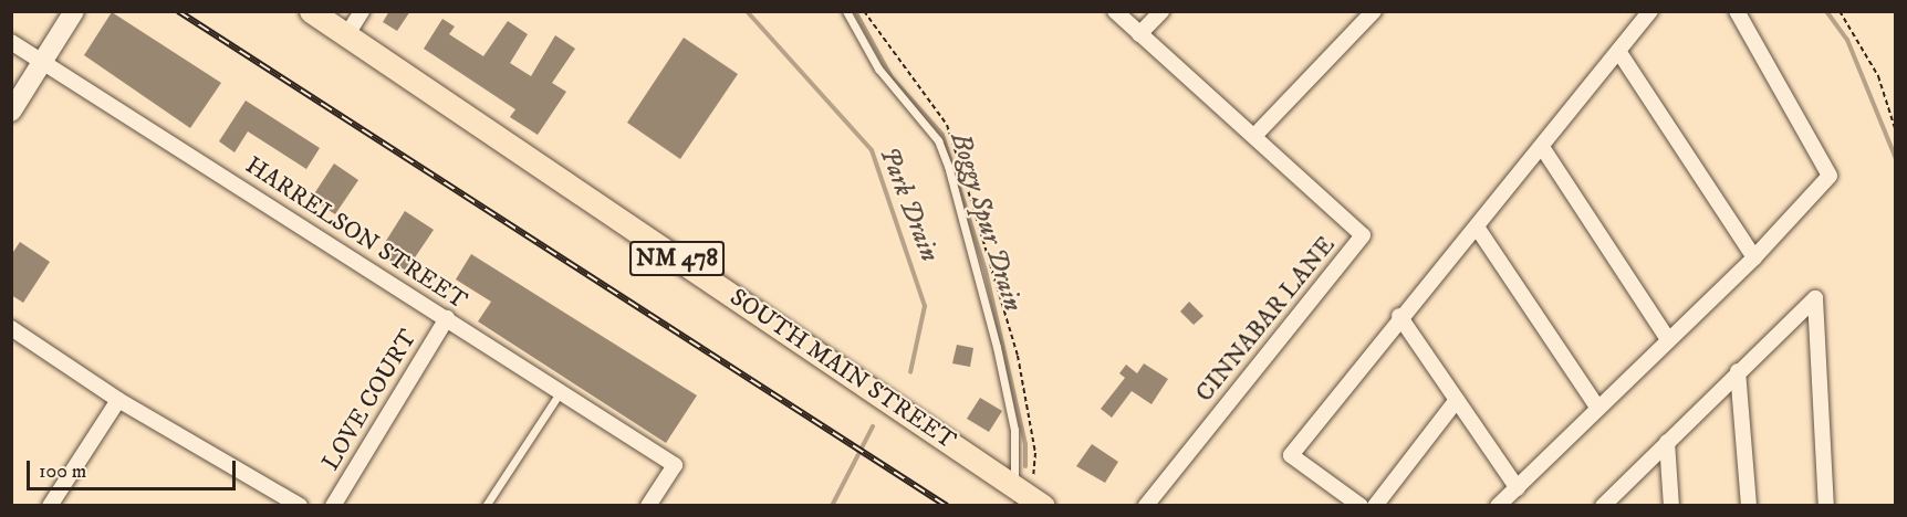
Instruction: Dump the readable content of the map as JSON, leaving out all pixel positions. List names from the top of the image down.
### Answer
{
  "streets": {
    "main road": ["NM 478", "SOUTH MAIN STREET"],
    "street": ["HARRELSON STREET", "CINNABAR LANE", "LOVE COURT"]
  },
  "crossings": [
    ["HARRELSON STREET", "LOVE COURT"]
  ],
  "water": ["Park Drain", "Boggy Spur Drain"],
  "scale_bar": "100 m"
}
